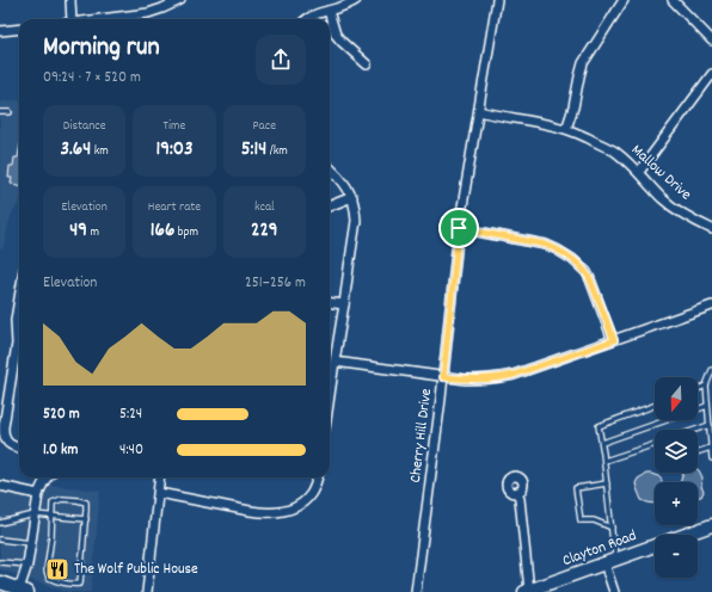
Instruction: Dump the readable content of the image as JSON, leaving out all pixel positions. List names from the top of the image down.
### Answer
{
  "streets": {
    "main road": ["Clayton Road"],
    "street": ["Mallow Drive", "Cherry Hill Drive"]
  },
  "crossings": [
    ["Mallow Drive", "Cherry Hill Drive"]
  ],
  "places": {
    "restaurant": ["The Wolf Public House"]
  },
  "north": "bottom",
  "page": {
    "heading": ["Morning run", "09:24 · 7 × 520 m"],
    "stats": [
      ["Distance", "3.64 km"],
      ["Time", "19:03"],
      ["Pace", "5:14 /km"],
      ["Elevation", "49 m"],
      ["Heart rate", "166 bpm"],
      ["kcal", "229"]
    ],
    "chart": ["Elevation", "251–256 m"],
    "map_buttons": ["+", "−"],
    "list": [
      {
        "name": "520 m",
        "note": "5:24"
      },
      {
        "name": "1.0 km",
        "note": "4:40"
      }
    ]
  }
}
